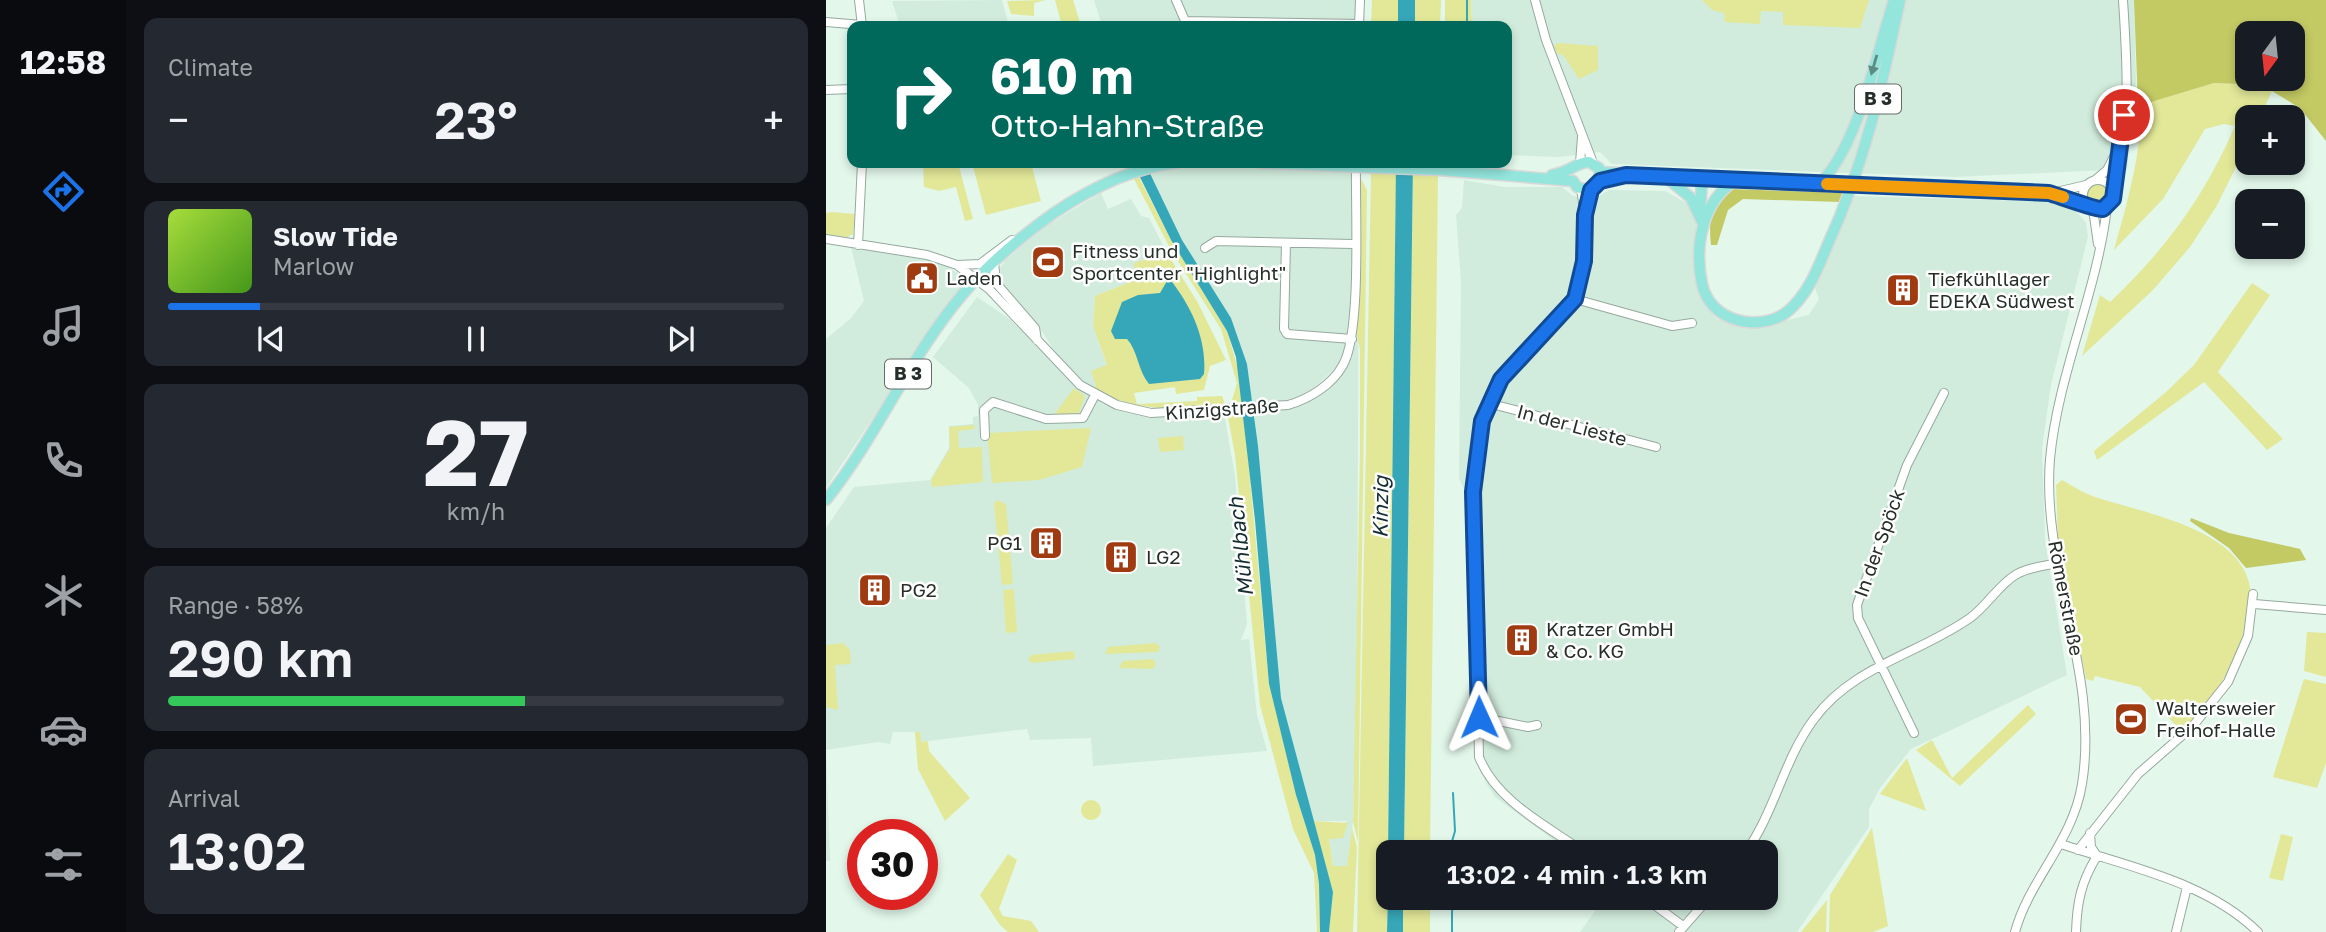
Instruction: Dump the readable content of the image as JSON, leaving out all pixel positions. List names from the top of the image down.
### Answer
{
  "streets": {
    "main road": ["B 3"],
    "street": [
      "Kinzigstraße",
      "In der Lieste",
      "In der Spöck",
      "Römerstraße"
    ]
  },
  "crossings": [
    ["B 3", "Kinzigstraße"]
  ],
  "water": ["Kinzig", "Mühlbach"],
  "places": {
    "sports": ["Fitness und Sportcenter \"Highlight\"", "Waltersweier Freihof-Halle"],
    "public building": ["Laden"],
    "building": [
      "Tiefkühllager EDEKA Südwest",
      "PG1",
      "LG2",
      "PG2",
      "Kratzer GmbH & Co. KG"
    ]
  },
  "north": "bottom",
  "page": {
    "tabs": "12:58",
    "tile": [
      "Climate",
      ["27", "km/h"],
      ["Range · 58%", "290 km"],
      ["Arrival", "13:02"]
    ],
    "map_buttons": ["+", "−"],
    "turn": ["610 m", "Otto-Hahn-Straße"],
    "heat": ["−", "23°", "+"],
    "song": ["Slow Tide", "Marlow"],
    "limit": "30",
    "trip": "13:02 · 4 min · 1.3 km"
  }
}
